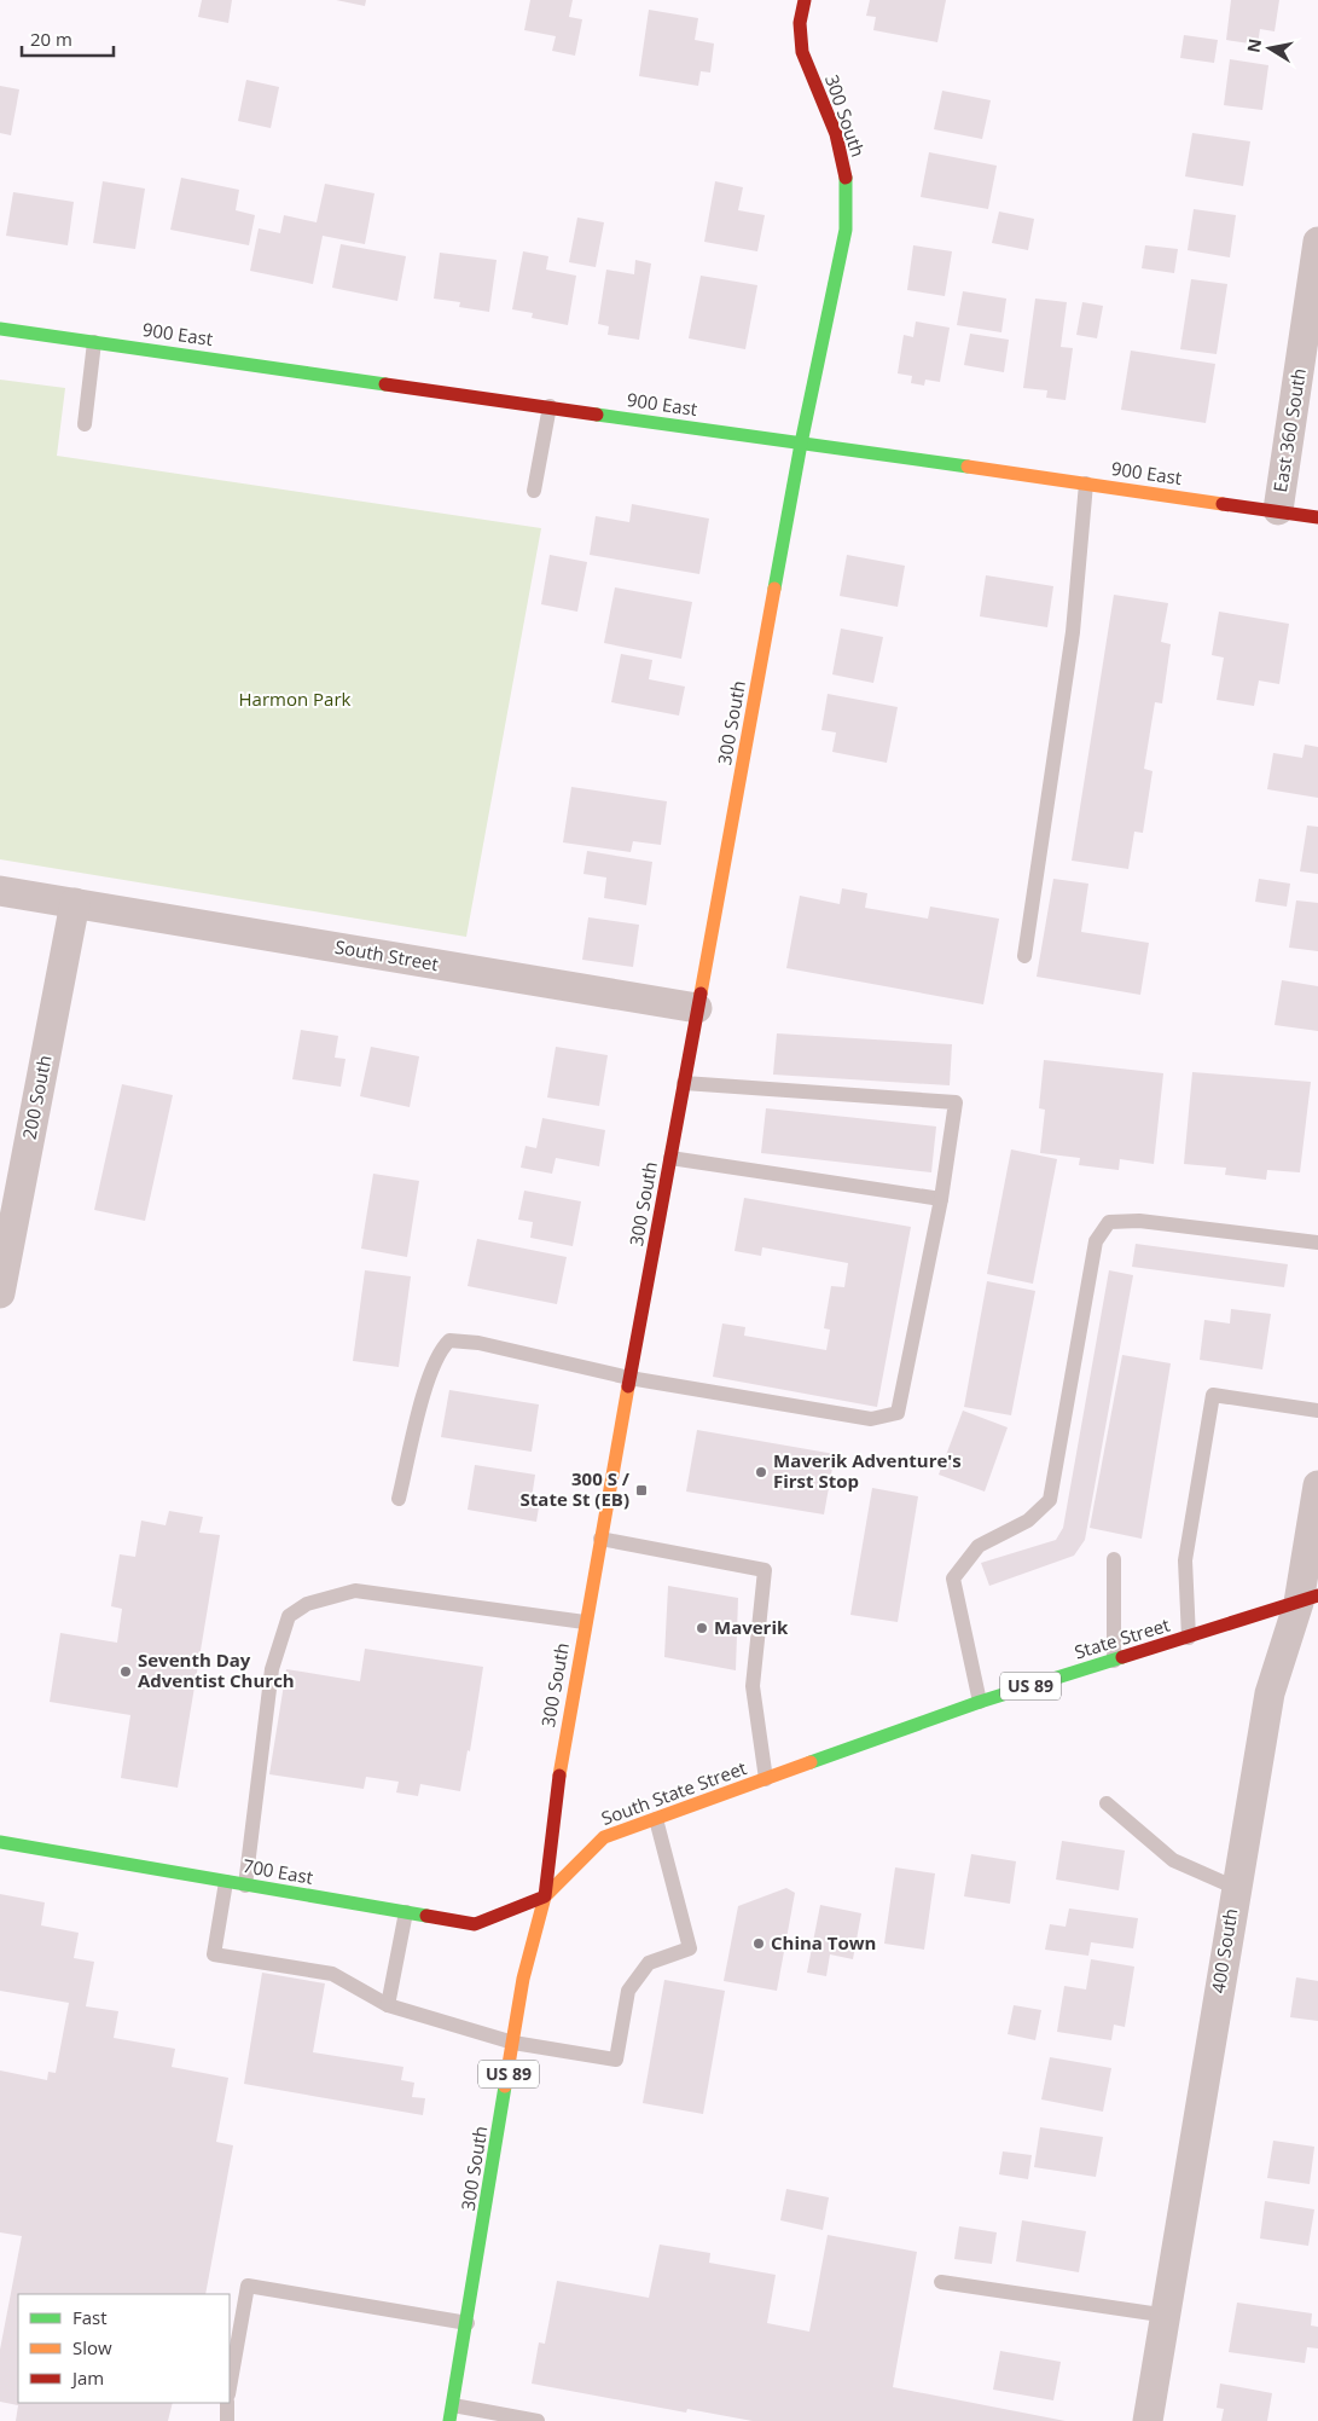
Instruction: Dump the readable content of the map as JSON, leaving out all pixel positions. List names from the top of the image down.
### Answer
{
  "streets": {
    "main road": [
      "300 South",
      "900 East",
      "State Street",
      "US 89",
      "South State Street",
      "700 East"
    ],
    "street": [
      "East 360 South",
      "South Street",
      "200 South",
      "400 South"
    ]
  },
  "crossings": [
    ["300 South", "900 East"],
    ["300 South", "South Street"],
    ["300 South", "South State Street"],
    ["300 South", "700 East"],
    ["900 East", "East 360 South"],
    ["South Street", "200 South"],
    ["State Street", "South State Street"],
    ["State Street", "400 South"],
    ["South State Street", "700 East"]
  ],
  "parks": ["Harmon Park"],
  "places": {
    "other": [
      "Maverik Adventure's First Stop",
      "Maverik",
      "Seventh Day Adventist Church",
      "China Town"
    ],
    "transit": ["300 S / State St (EB)"]
  },
  "legend": ["Fast", "Slow", "Jam"],
  "scale_bar": "20 m",
  "north": "left"
}
